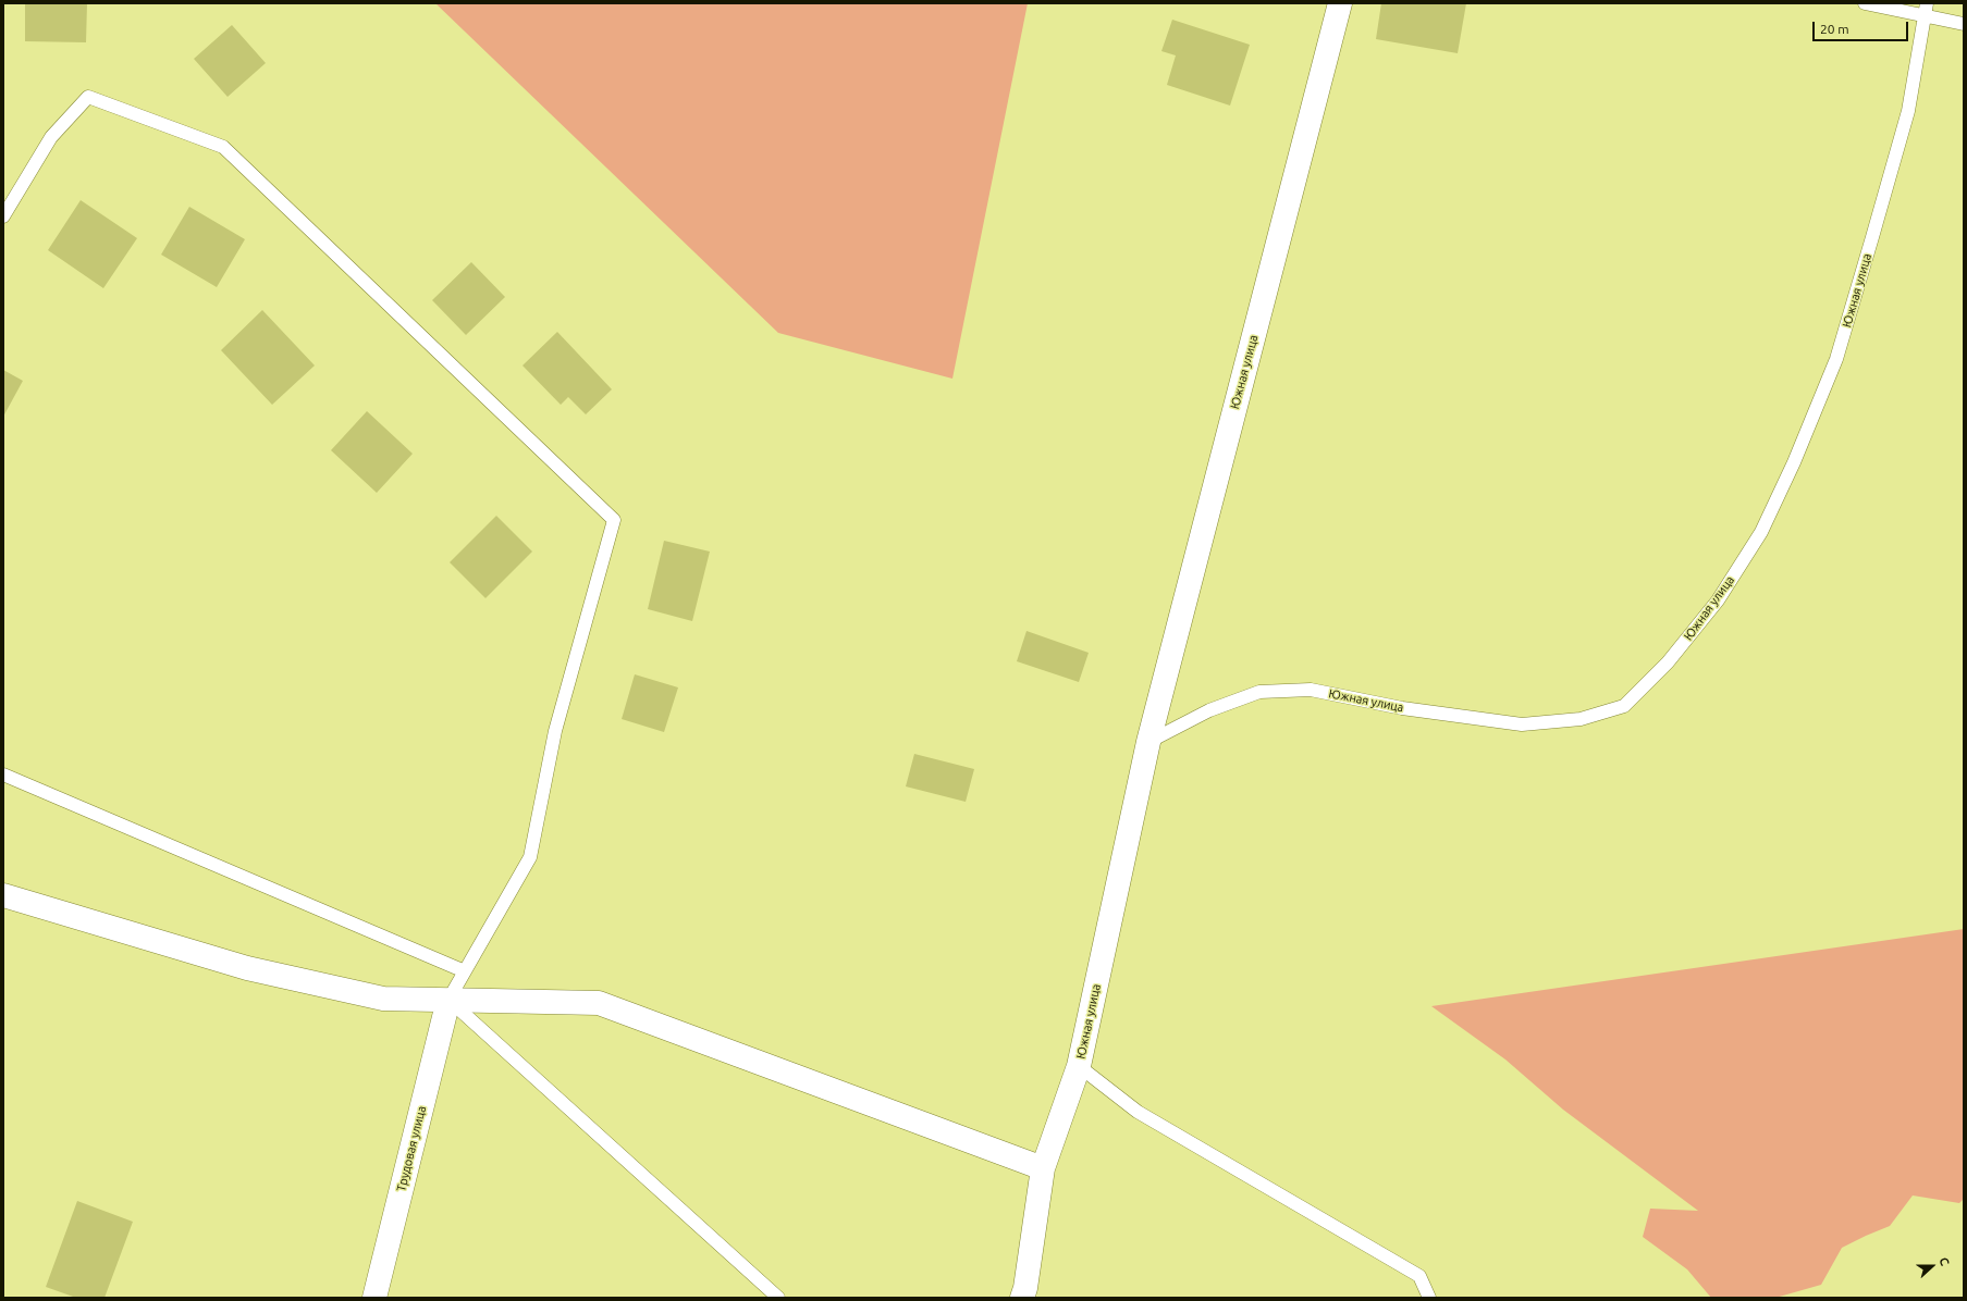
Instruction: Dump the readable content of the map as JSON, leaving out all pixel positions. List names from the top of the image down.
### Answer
{
  "streets": {
    "street": ["Южная улица", "Трудовая улица"]
  },
  "scale_bar": "20 m",
  "north": "right"
}
